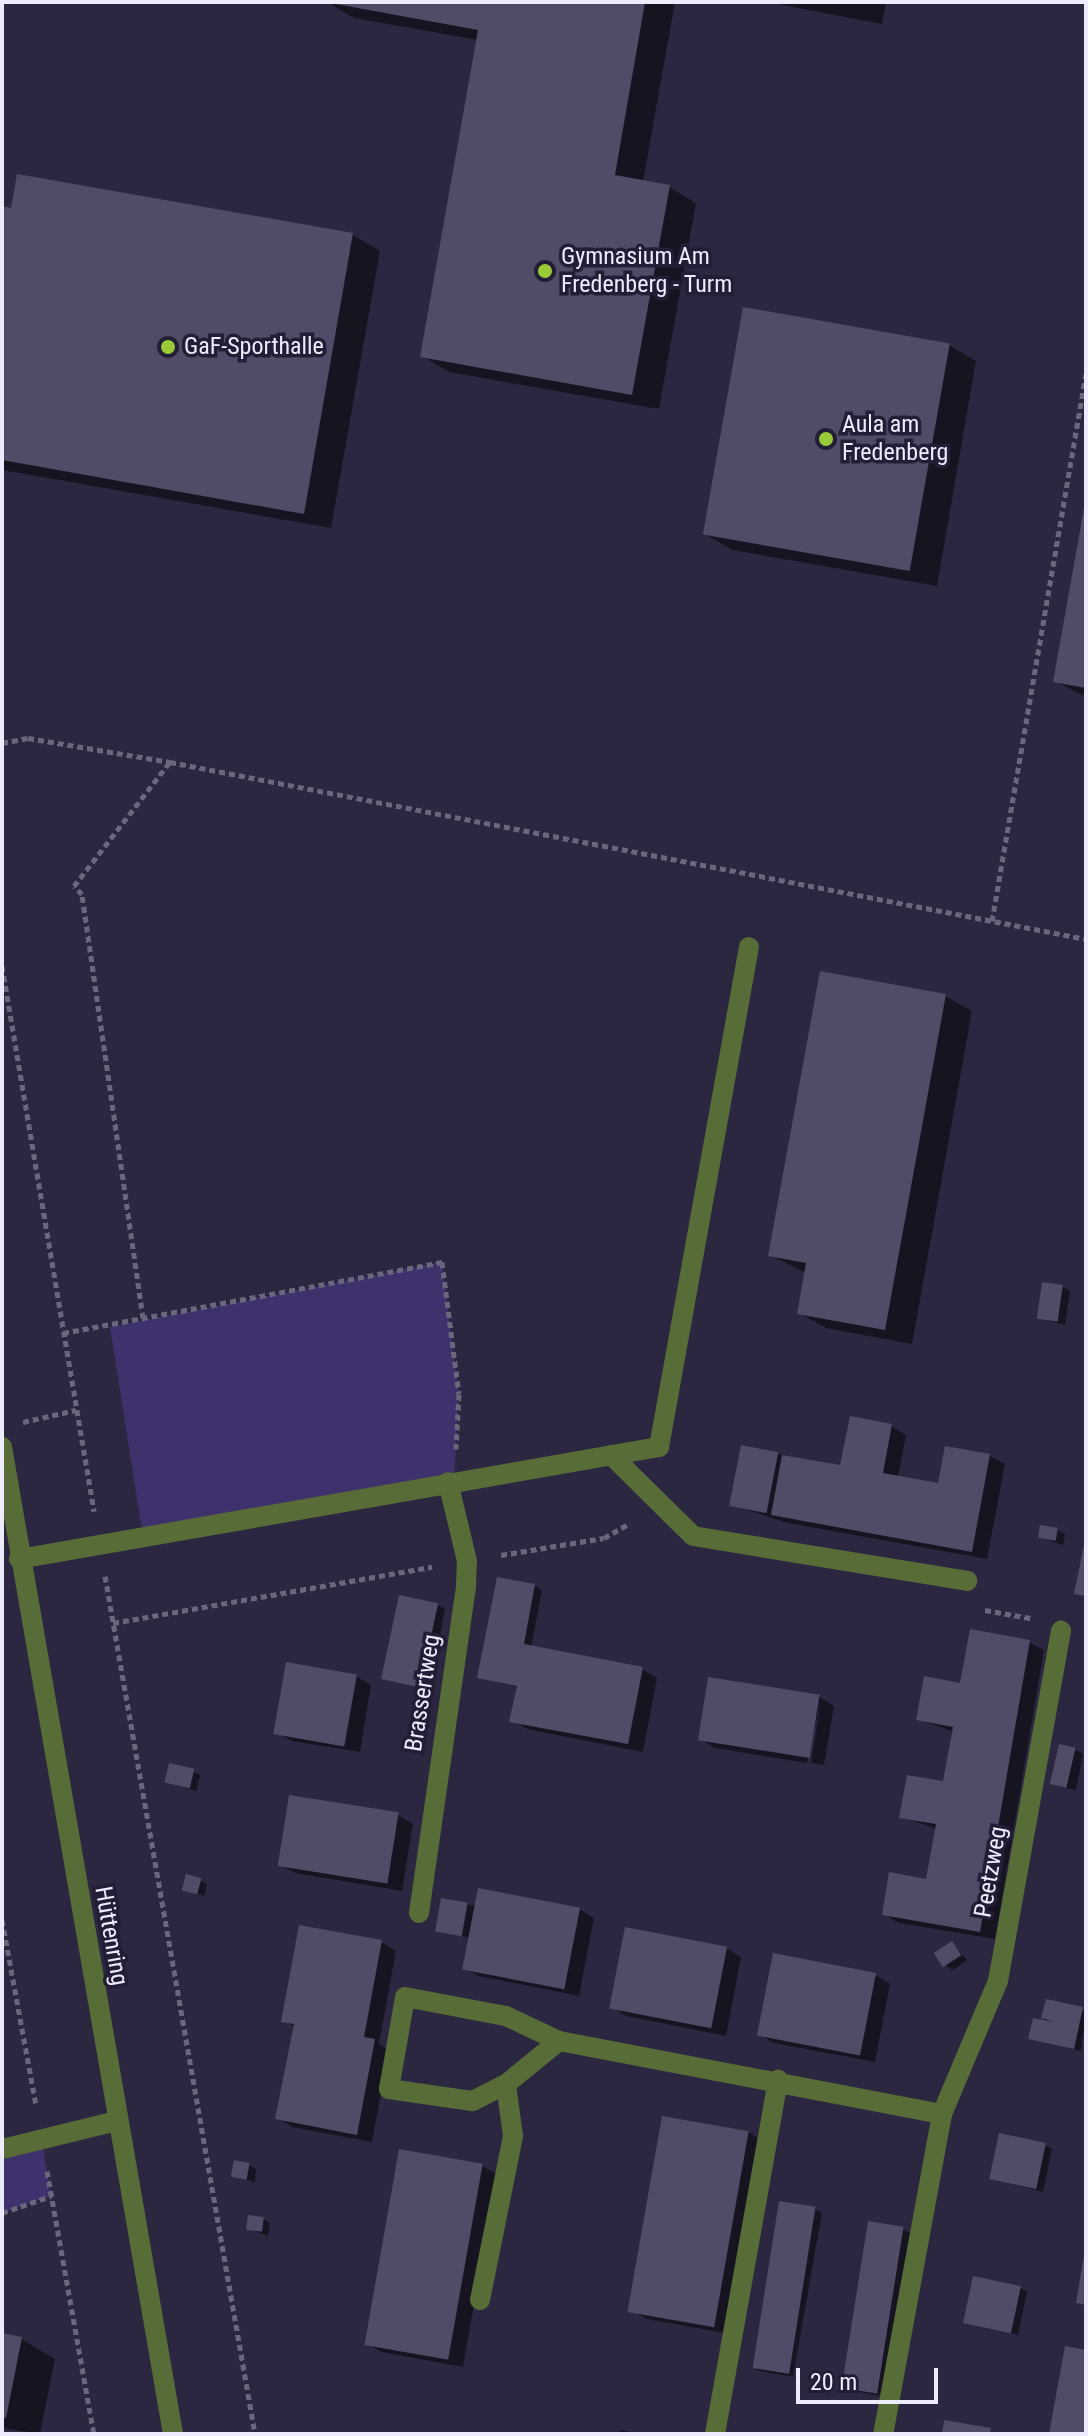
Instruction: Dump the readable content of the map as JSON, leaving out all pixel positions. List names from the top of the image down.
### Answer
{
  "streets": {
    "street": ["Brassertweg", "Peetzweg", "Hüttenring"]
  },
  "places": ["Gymnasium Am Fredenberg - Turm", "GaF-Sporthalle", "Aula am Fredenberg"],
  "scale_bar": "20 m"
}
